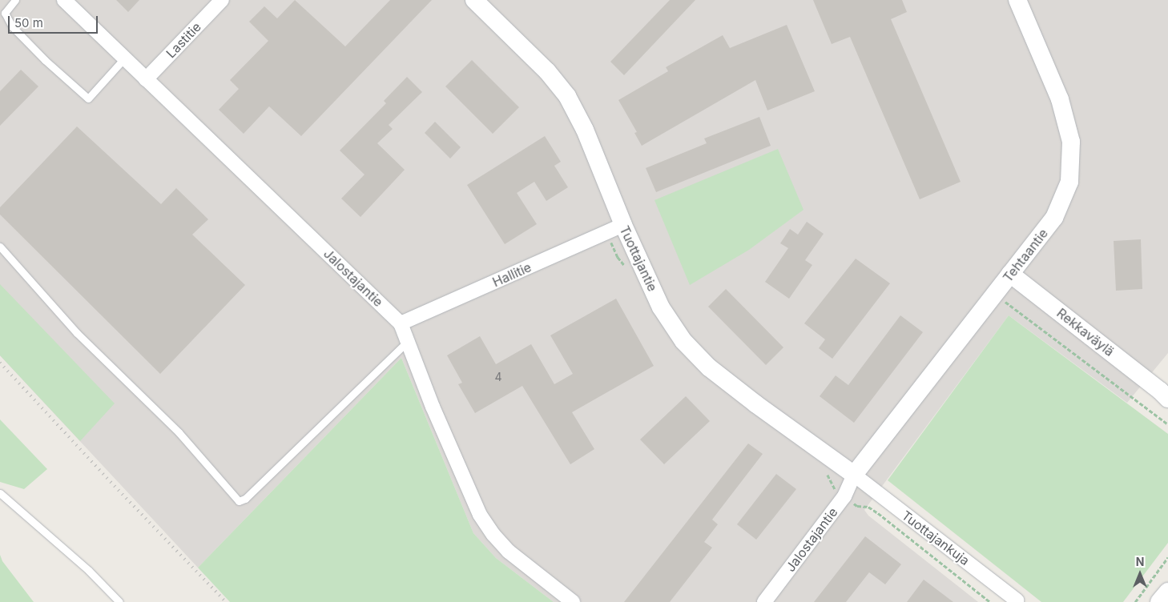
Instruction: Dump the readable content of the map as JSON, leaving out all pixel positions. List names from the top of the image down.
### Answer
{
  "streets": {
    "street": [
      "Lastitie",
      "Tehtaantie",
      "Tuottajantie",
      "Hallitie",
      "Jalostajantie",
      "Rekkaväylä",
      "Tuottajankuja"
    ]
  },
  "crossings": [
    ["Lastitie", "Jalostajantie"],
    ["Tehtaantie", "Tuottajantie"],
    ["Tehtaantie", "Jalostajantie"],
    ["Tehtaantie", "Rekkaväylä"],
    ["Tehtaantie", "Tuottajankuja"],
    ["Tuottajantie", "Hallitie"],
    ["Tuottajantie", "Jalostajantie"],
    ["Tuottajantie", "Tuottajankuja"],
    ["Hallitie", "Jalostajantie"],
    ["Jalostajantie", "Tuottajankuja"]
  ],
  "house_numbers": ["4"],
  "scale_bar": "50 m",
  "north": "top"
}
